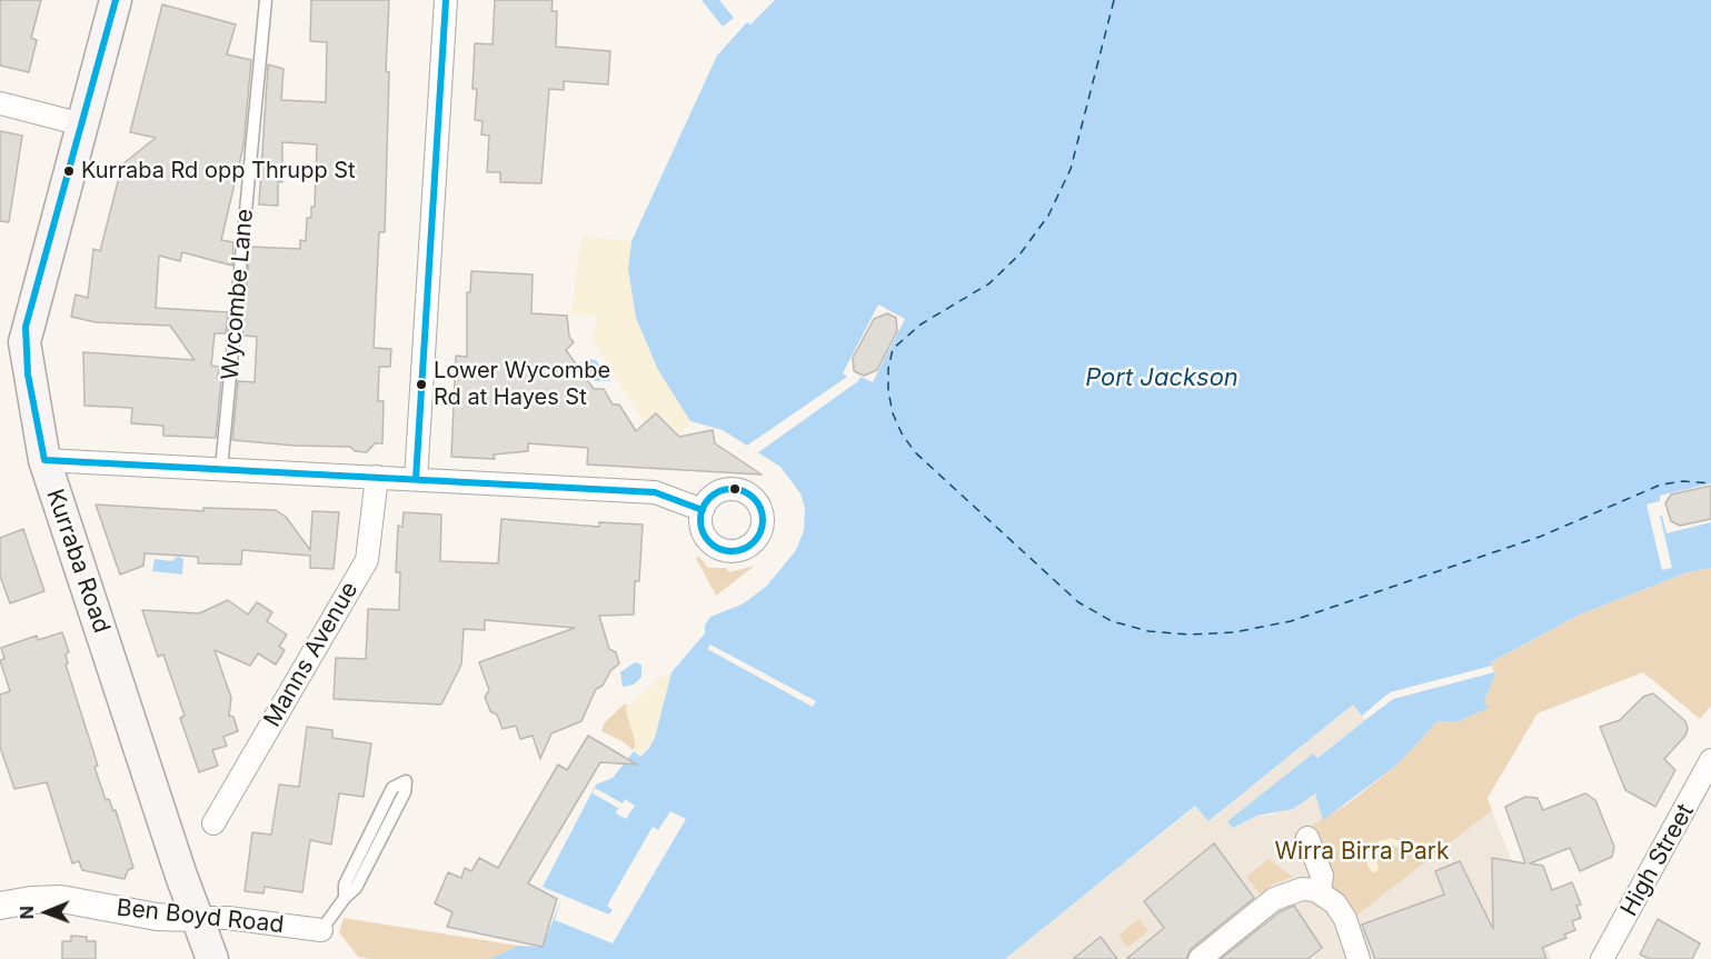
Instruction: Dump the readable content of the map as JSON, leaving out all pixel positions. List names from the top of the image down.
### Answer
{
  "streets": {
    "main road": ["Kurraba Road"],
    "street": ["Manns Avenue", "High Street", "Ben Boyd Road"],
    "lane": ["Wycombe Lane"]
  },
  "crossings": [
    ["Kurraba Road", "Ben Boyd Road"]
  ],
  "water": ["Port Jackson"],
  "parks": ["Wirra Birra Park"],
  "places": ["Kurraba Rd opp Thrupp St", "Lower Wycombe Rd at Hayes St"],
  "north": "left"
}
